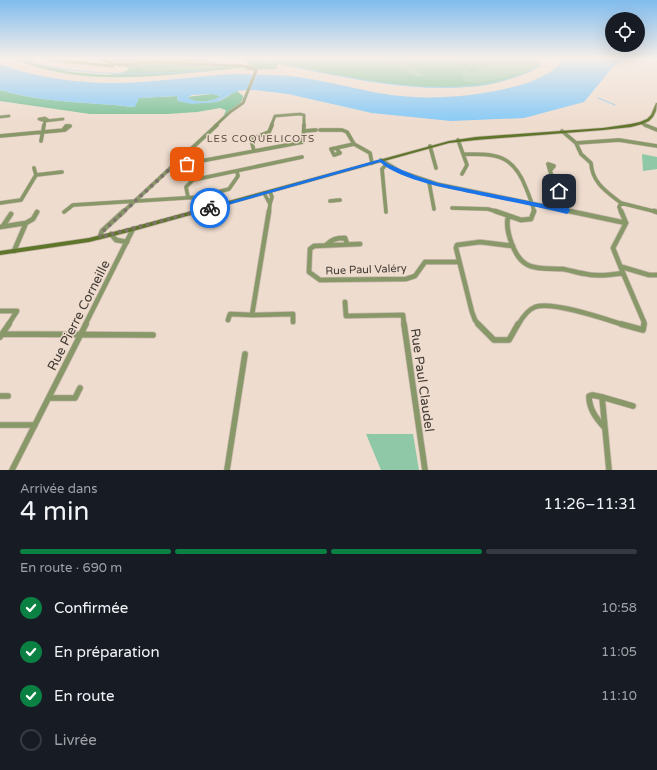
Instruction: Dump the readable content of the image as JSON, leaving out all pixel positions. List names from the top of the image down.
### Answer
{
  "streets": {
    "street": ["Rue Paul Valéry", "Rue Pierre Corneille", "Rue Paul Claudel"]
  },
  "districts": ["LES COQUELICOTS"],
  "page": {
    "heading": ["4 min", "Arrivée dans", "11:26–11:31"],
    "bar": "En route · 690 m",
    "list": [
      ["Confirmée", "10:58"],
      ["En préparation", "11:05"],
      ["En route", "11:10"],
      "Livrée"
    ]
  }
}
